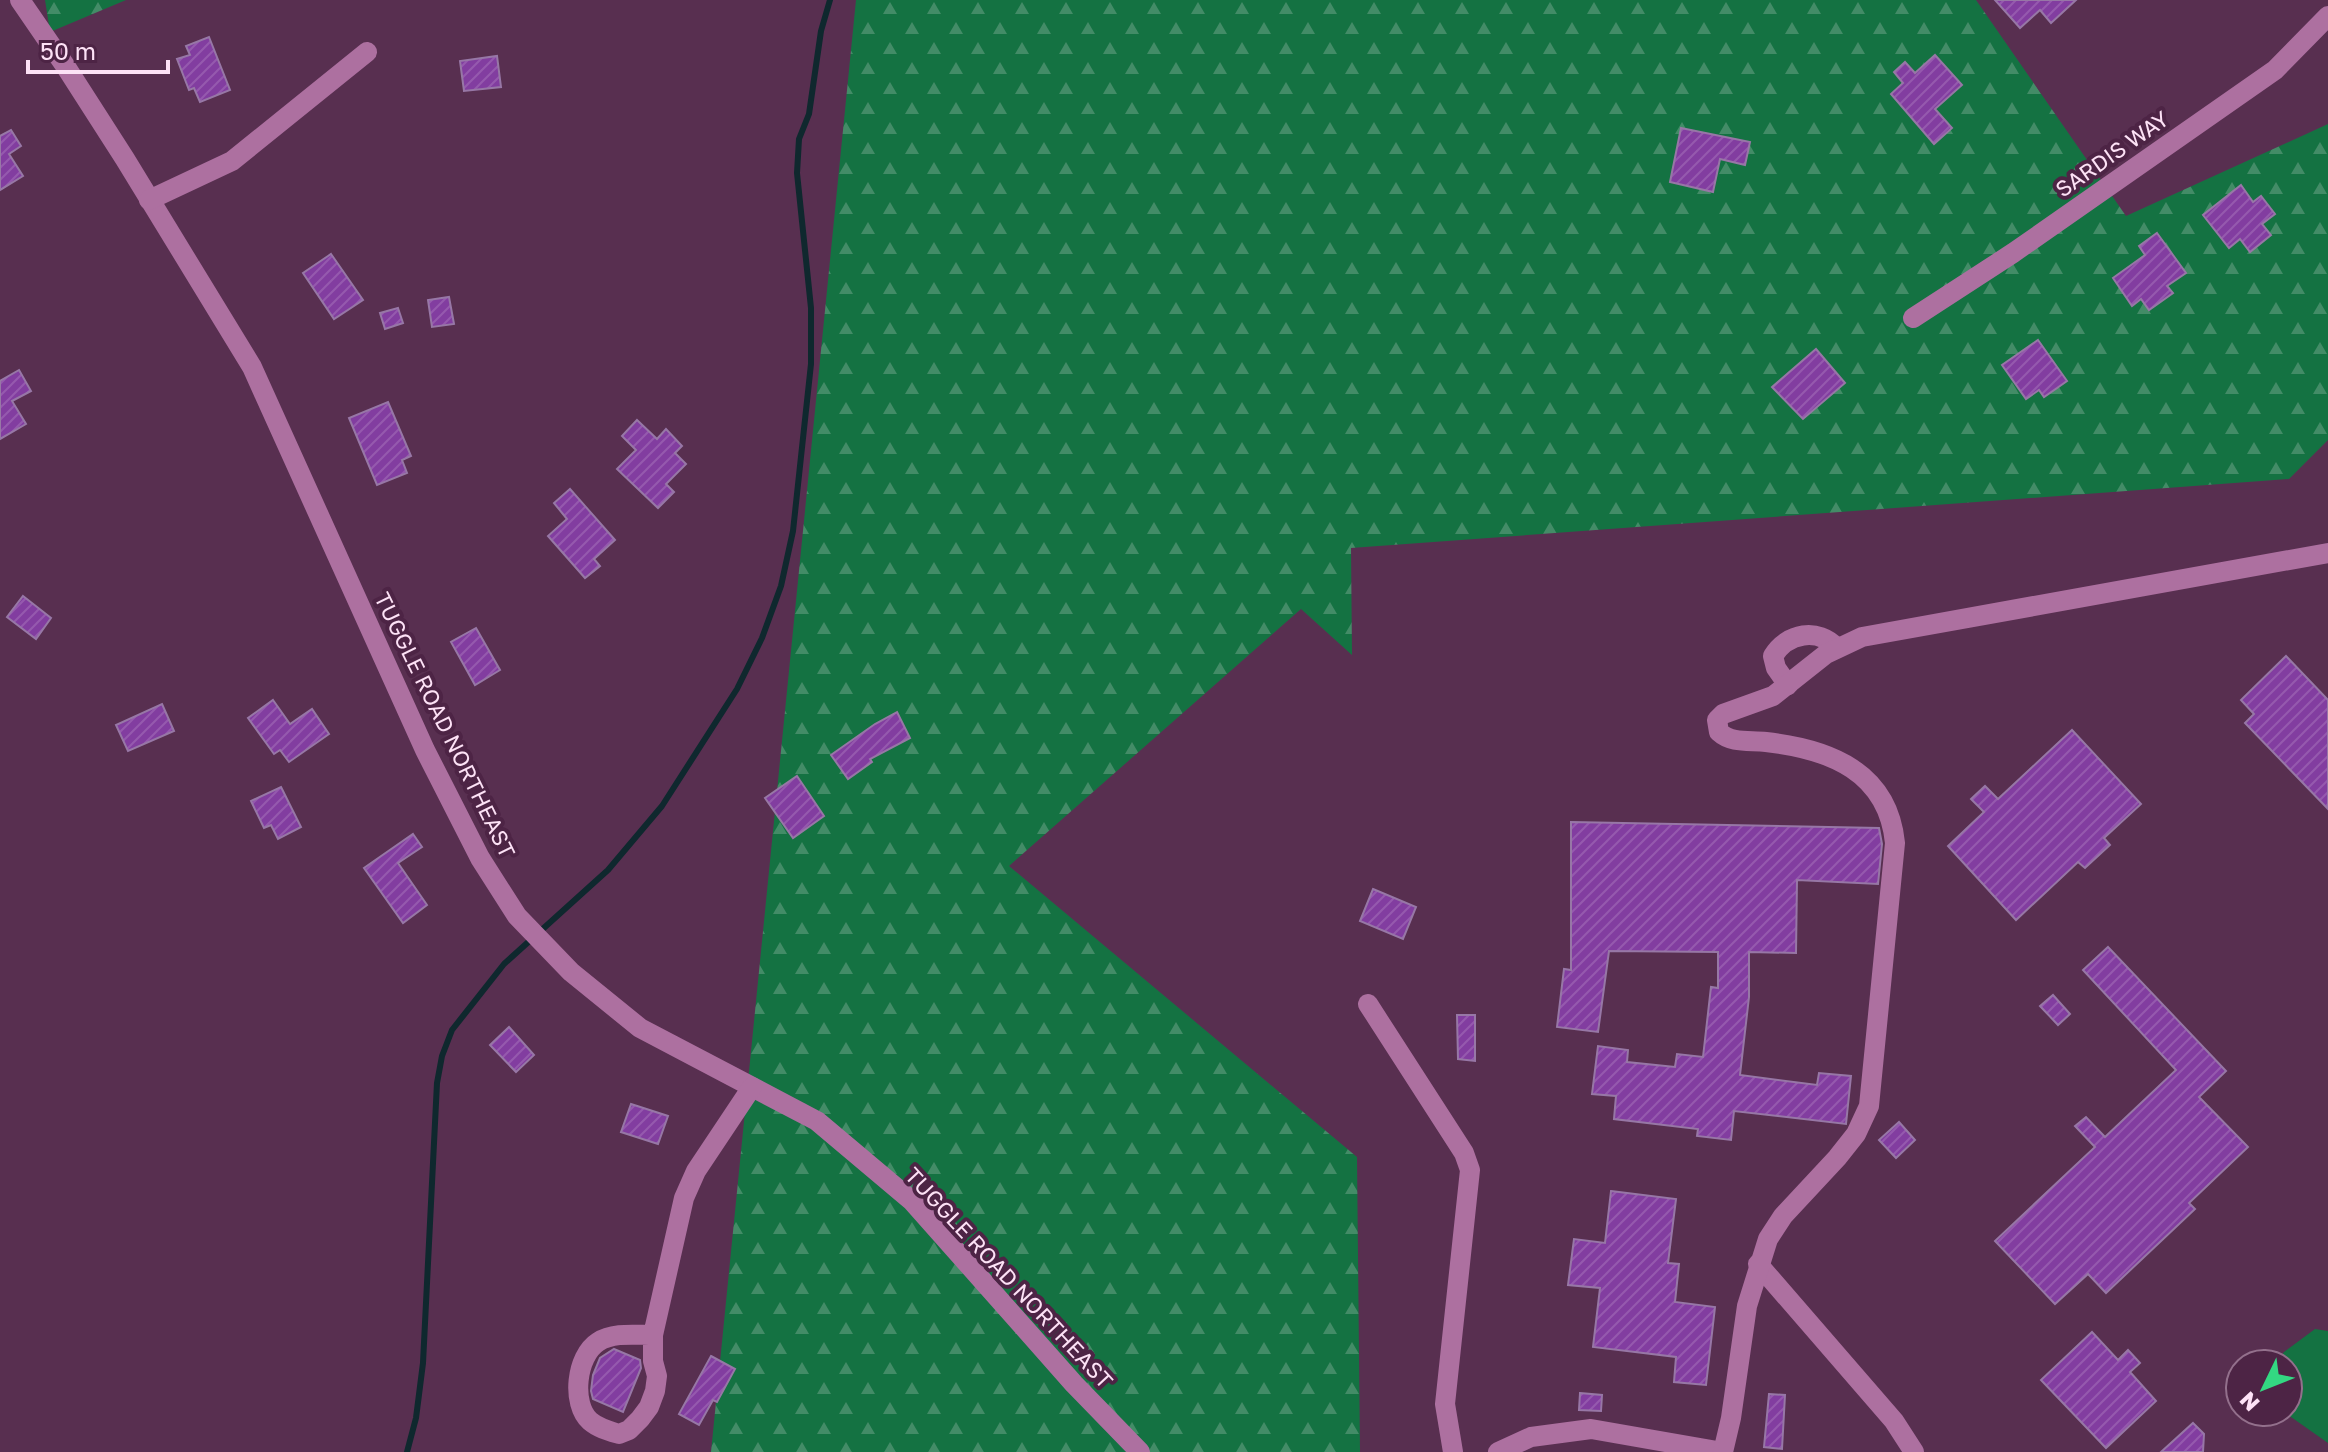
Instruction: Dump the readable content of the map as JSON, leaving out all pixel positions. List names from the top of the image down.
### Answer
{
  "streets": {
    "street": ["SARDIS WAY", "TUGGLE ROAD NORTHEAST"]
  },
  "scale_bar": "50 m",
  "north": "bottom left"
}
